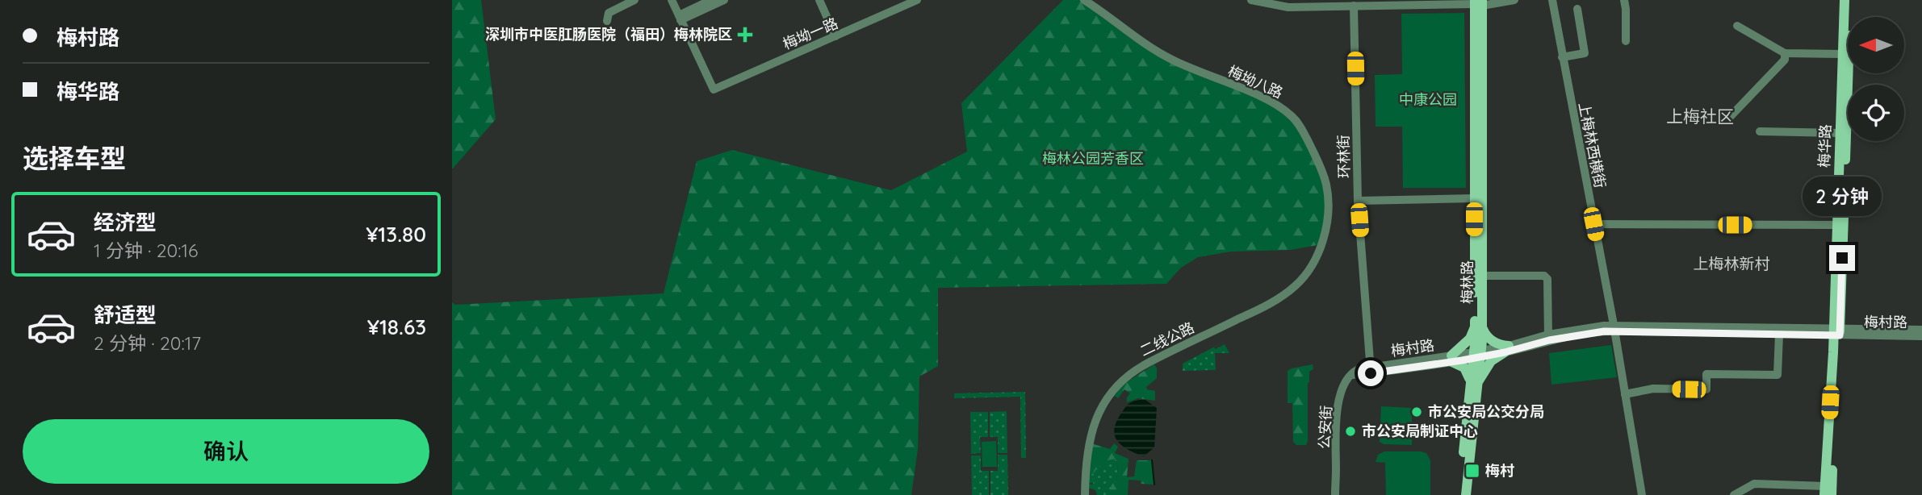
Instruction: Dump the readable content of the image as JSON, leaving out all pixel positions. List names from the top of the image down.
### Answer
{
  "streets": {
    "main road": ["梅华路", "梅林路"],
    "street": [
      "梅坳一路",
      "梅坳八路",
      "上梅林西横街",
      "环林街",
      "梅村路",
      "二线公路",
      "公安街"
    ]
  },
  "crossings": [
    ["梅坳八路", "二线公路"],
    ["上梅林西横街", "梅村路"],
    ["梅华路", "梅村路"],
    ["环林街", "梅村路"],
    ["梅林路", "梅村路"],
    ["梅村路", "公安街"]
  ],
  "districts": ["上梅社区", "上梅林新村"],
  "parks": ["中康公园", "梅林公园芳香区"],
  "places": {
    "health": ["深圳市中医肛肠医院（福田）梅林院区"],
    "other": ["市公安局公交分局", "市公安局制证中心"],
    "transit": ["梅村"]
  },
  "north": "left",
  "page": {
    "banner": ["梅村路", "梅华路"],
    "heading": "选择车型",
    "bubble": "2 分钟",
    "list": [
      {
        "name": "经济型",
        "note": "1 分钟 · 20:16",
        "value": "¥13.80"
      },
      {
        "name": "舒适型",
        "note": "2 分钟 · 20:17",
        "value": "¥18.63"
      }
    ],
    "buttons": "确认"
  }
}
